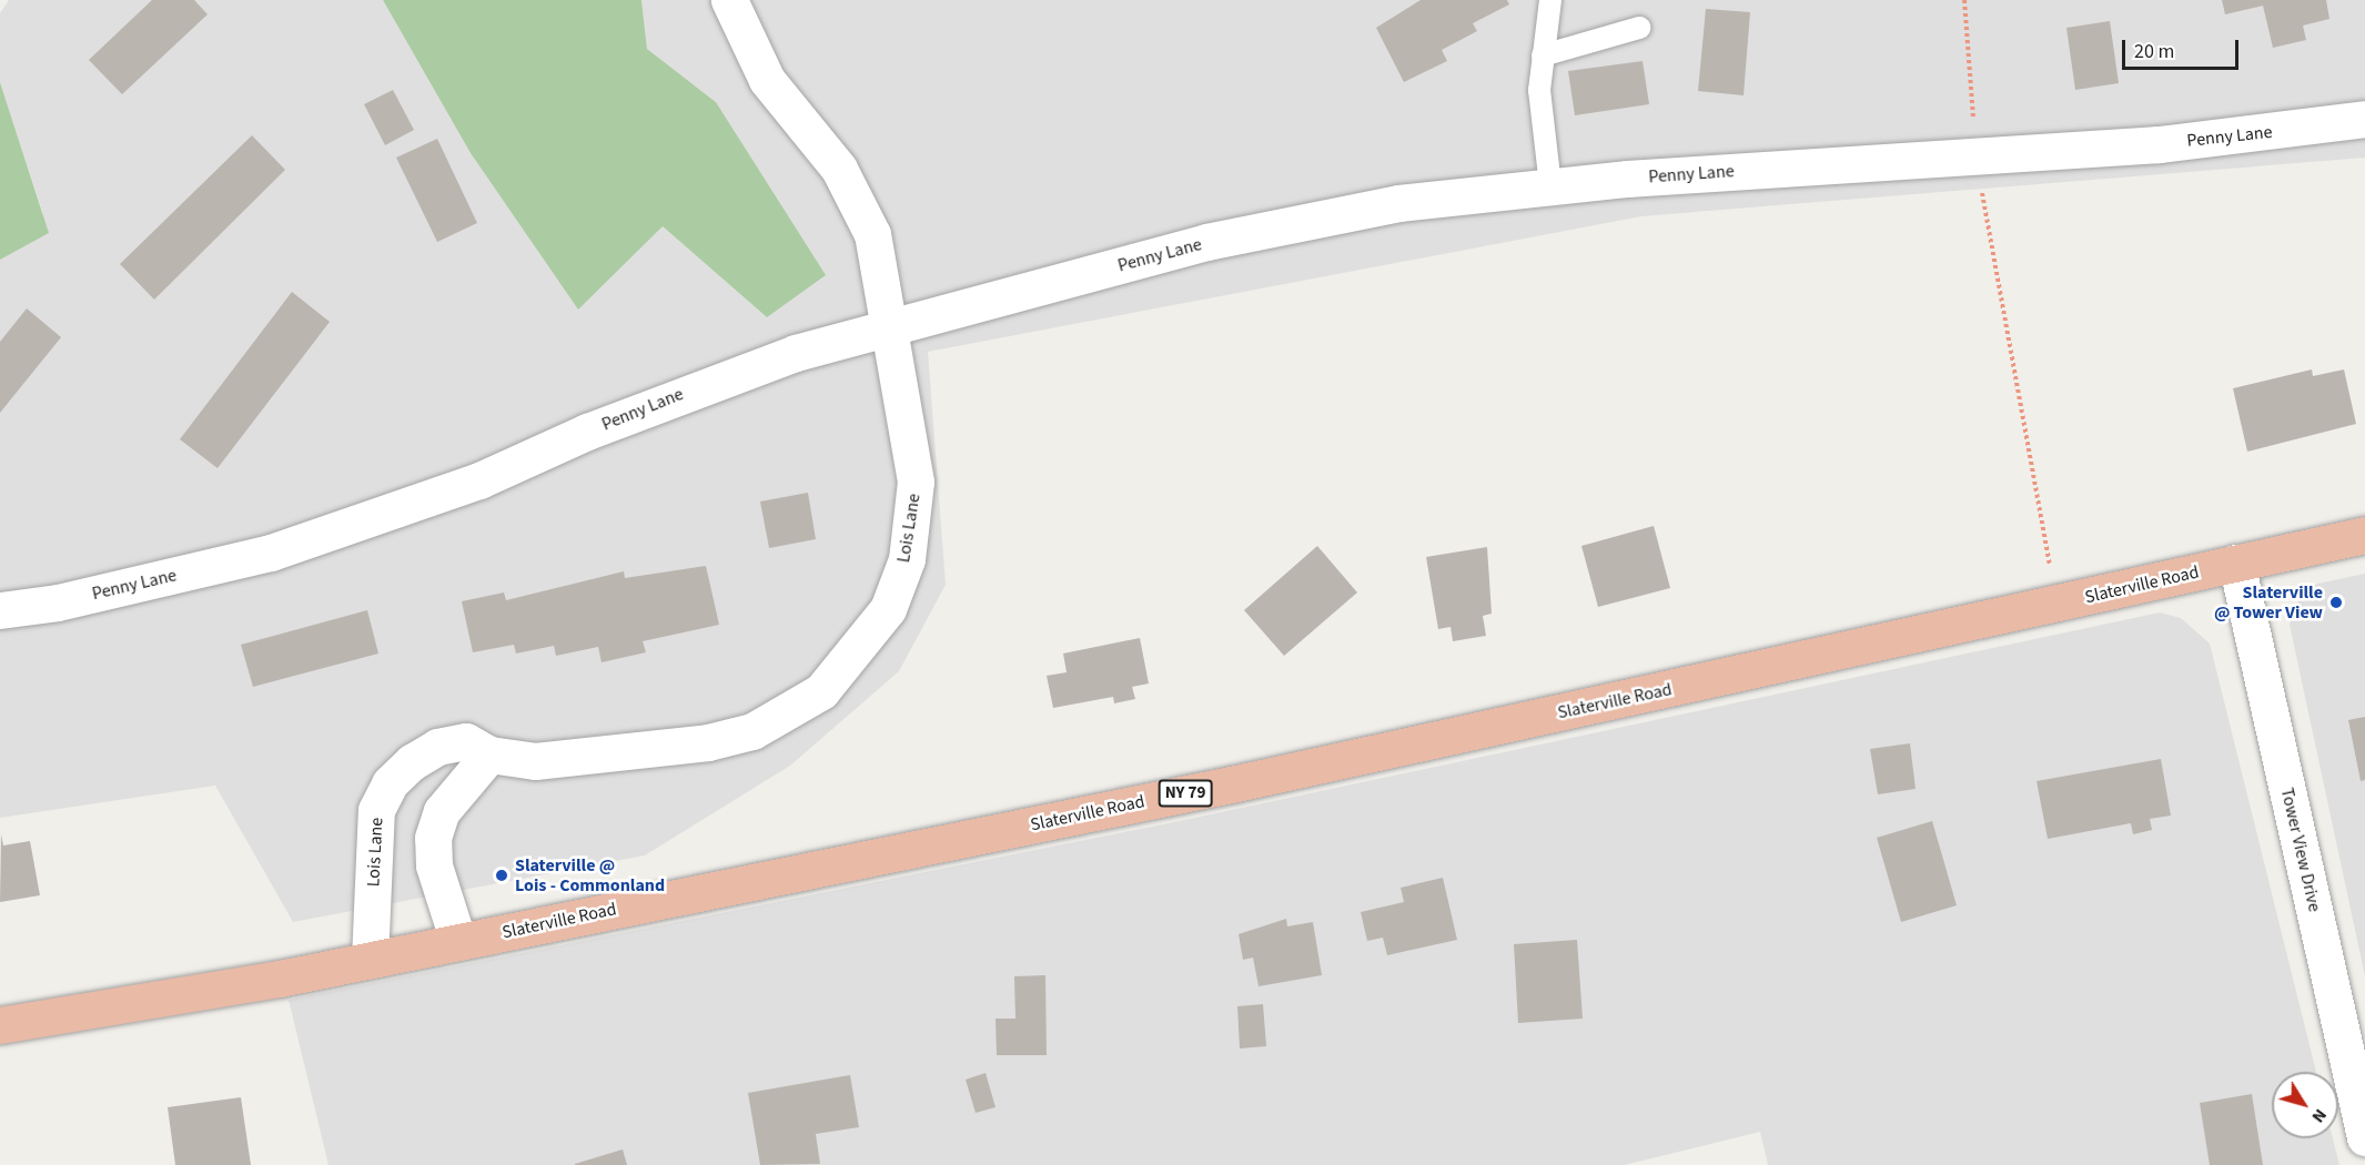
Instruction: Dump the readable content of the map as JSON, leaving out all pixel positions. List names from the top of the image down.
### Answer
{
  "streets": {
    "highway": ["Slaterville Road", "NY 79"],
    "street": ["Penny Lane", "Lois Lane", "Tower View Drive"]
  },
  "crossings": [
    ["Penny Lane", "Lois Lane"],
    ["Lois Lane", "Slaterville Road"],
    ["Slaterville Road", "Tower View Drive"]
  ],
  "places": ["Slaterville @ Tower View", "Slaterville @ Lois - Commonland"],
  "scale_bar": "20 m",
  "north": "bottom right"
}
